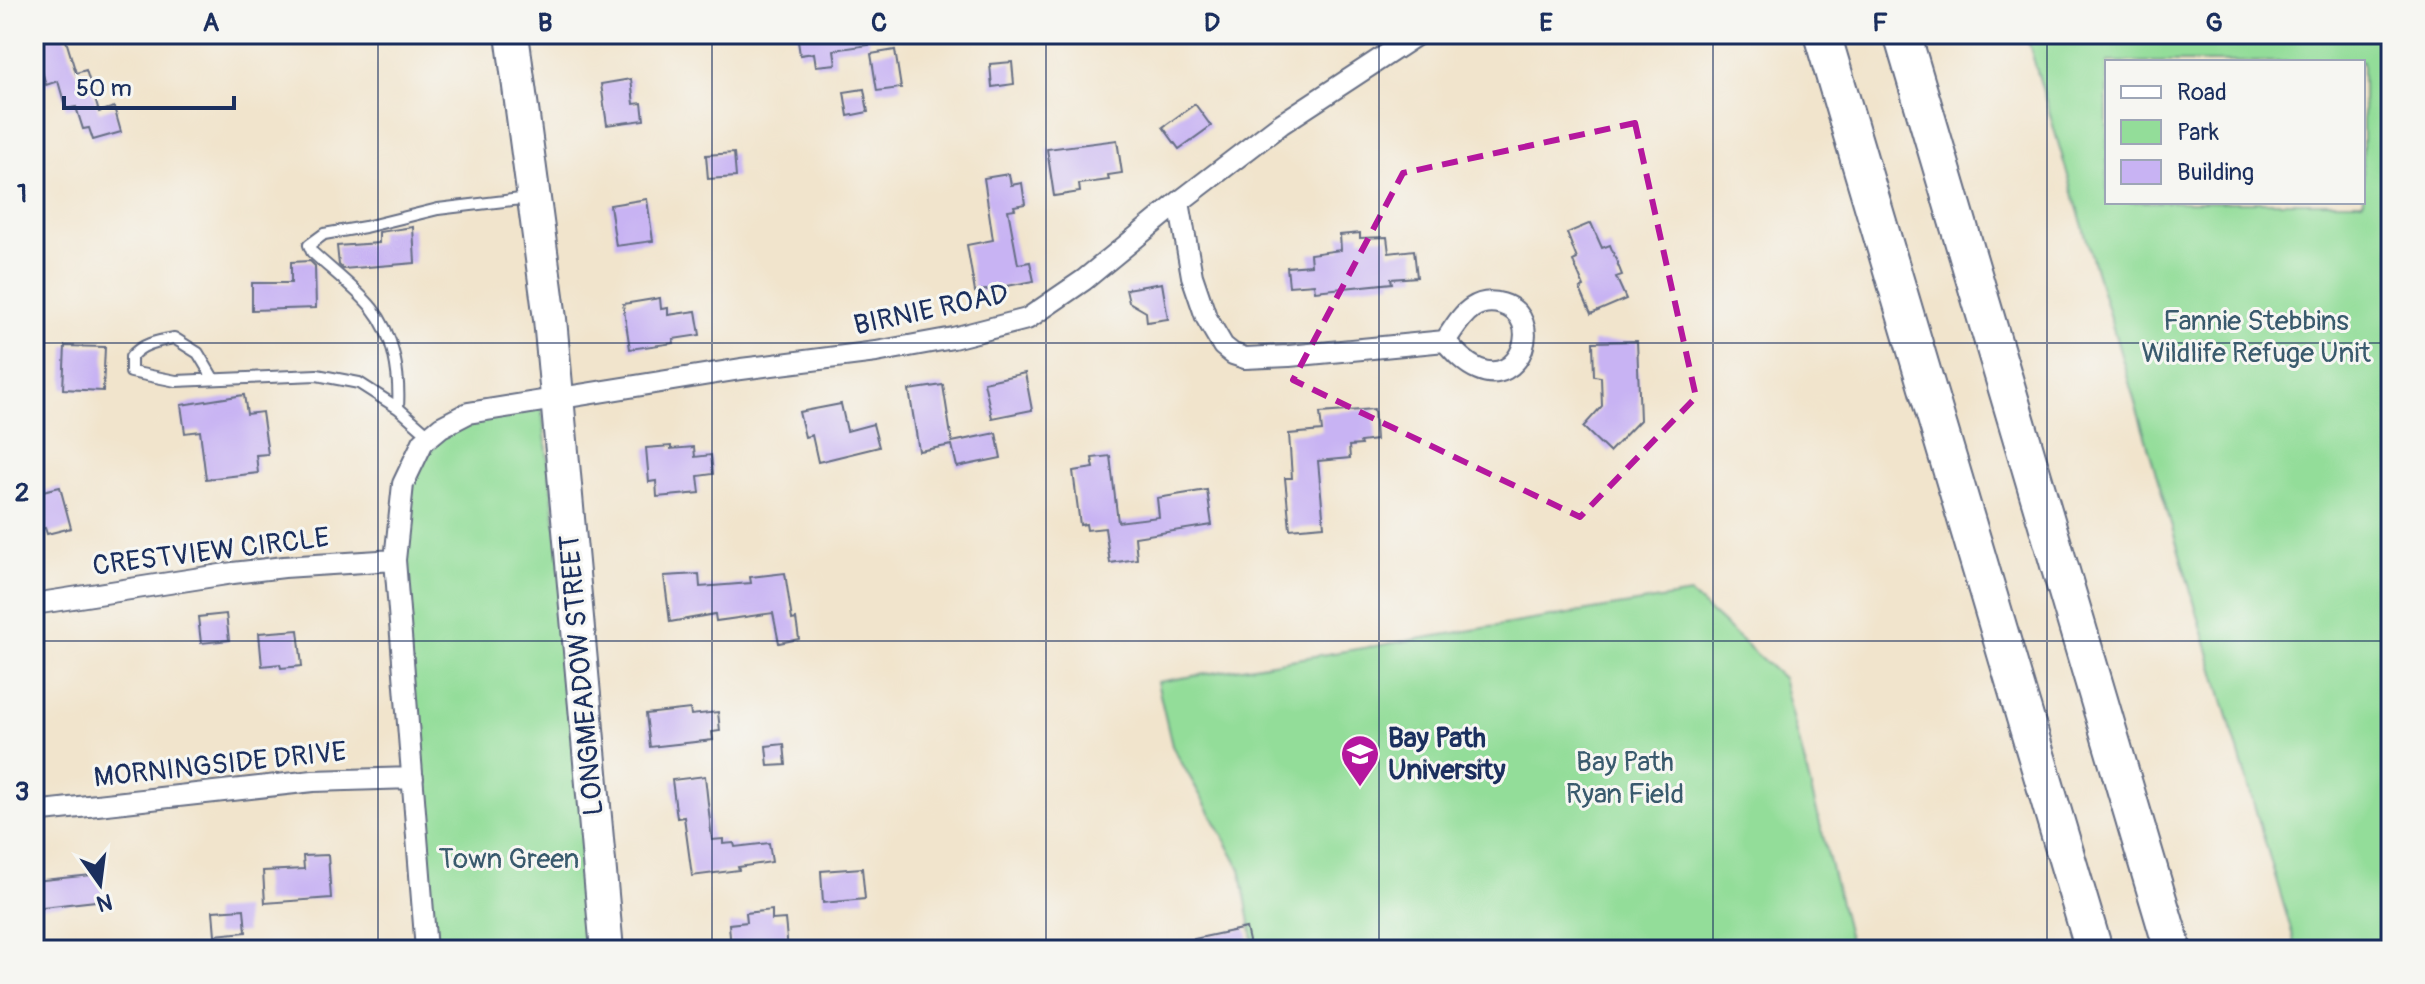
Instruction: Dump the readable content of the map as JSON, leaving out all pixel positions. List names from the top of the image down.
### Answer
{
  "streets": {
    "main road": ["LONGMEADOW STREET"],
    "street": ["BIRNIE ROAD", "CRESTVIEW CIRCLE", "MORNINGSIDE DRIVE"]
  },
  "crossings": [
    ["BIRNIE ROAD", "LONGMEADOW STREET"]
  ],
  "parks": ["Fannie Stebbins Wildlife Refuge Unit", "Bay Path Ryan Field", "Town Green"],
  "places": {
    "school or university": ["Bay Path University"]
  },
  "legend": ["Road", "Park", "Building"],
  "scale_bar": "50 m",
  "north": "bottom",
  "grid": {
    "columns": [
      "A",
      "B",
      "C",
      "D",
      "E",
      "F",
      "G"
    ],
    "rows": ["1", "2", "3"]
  }
}
